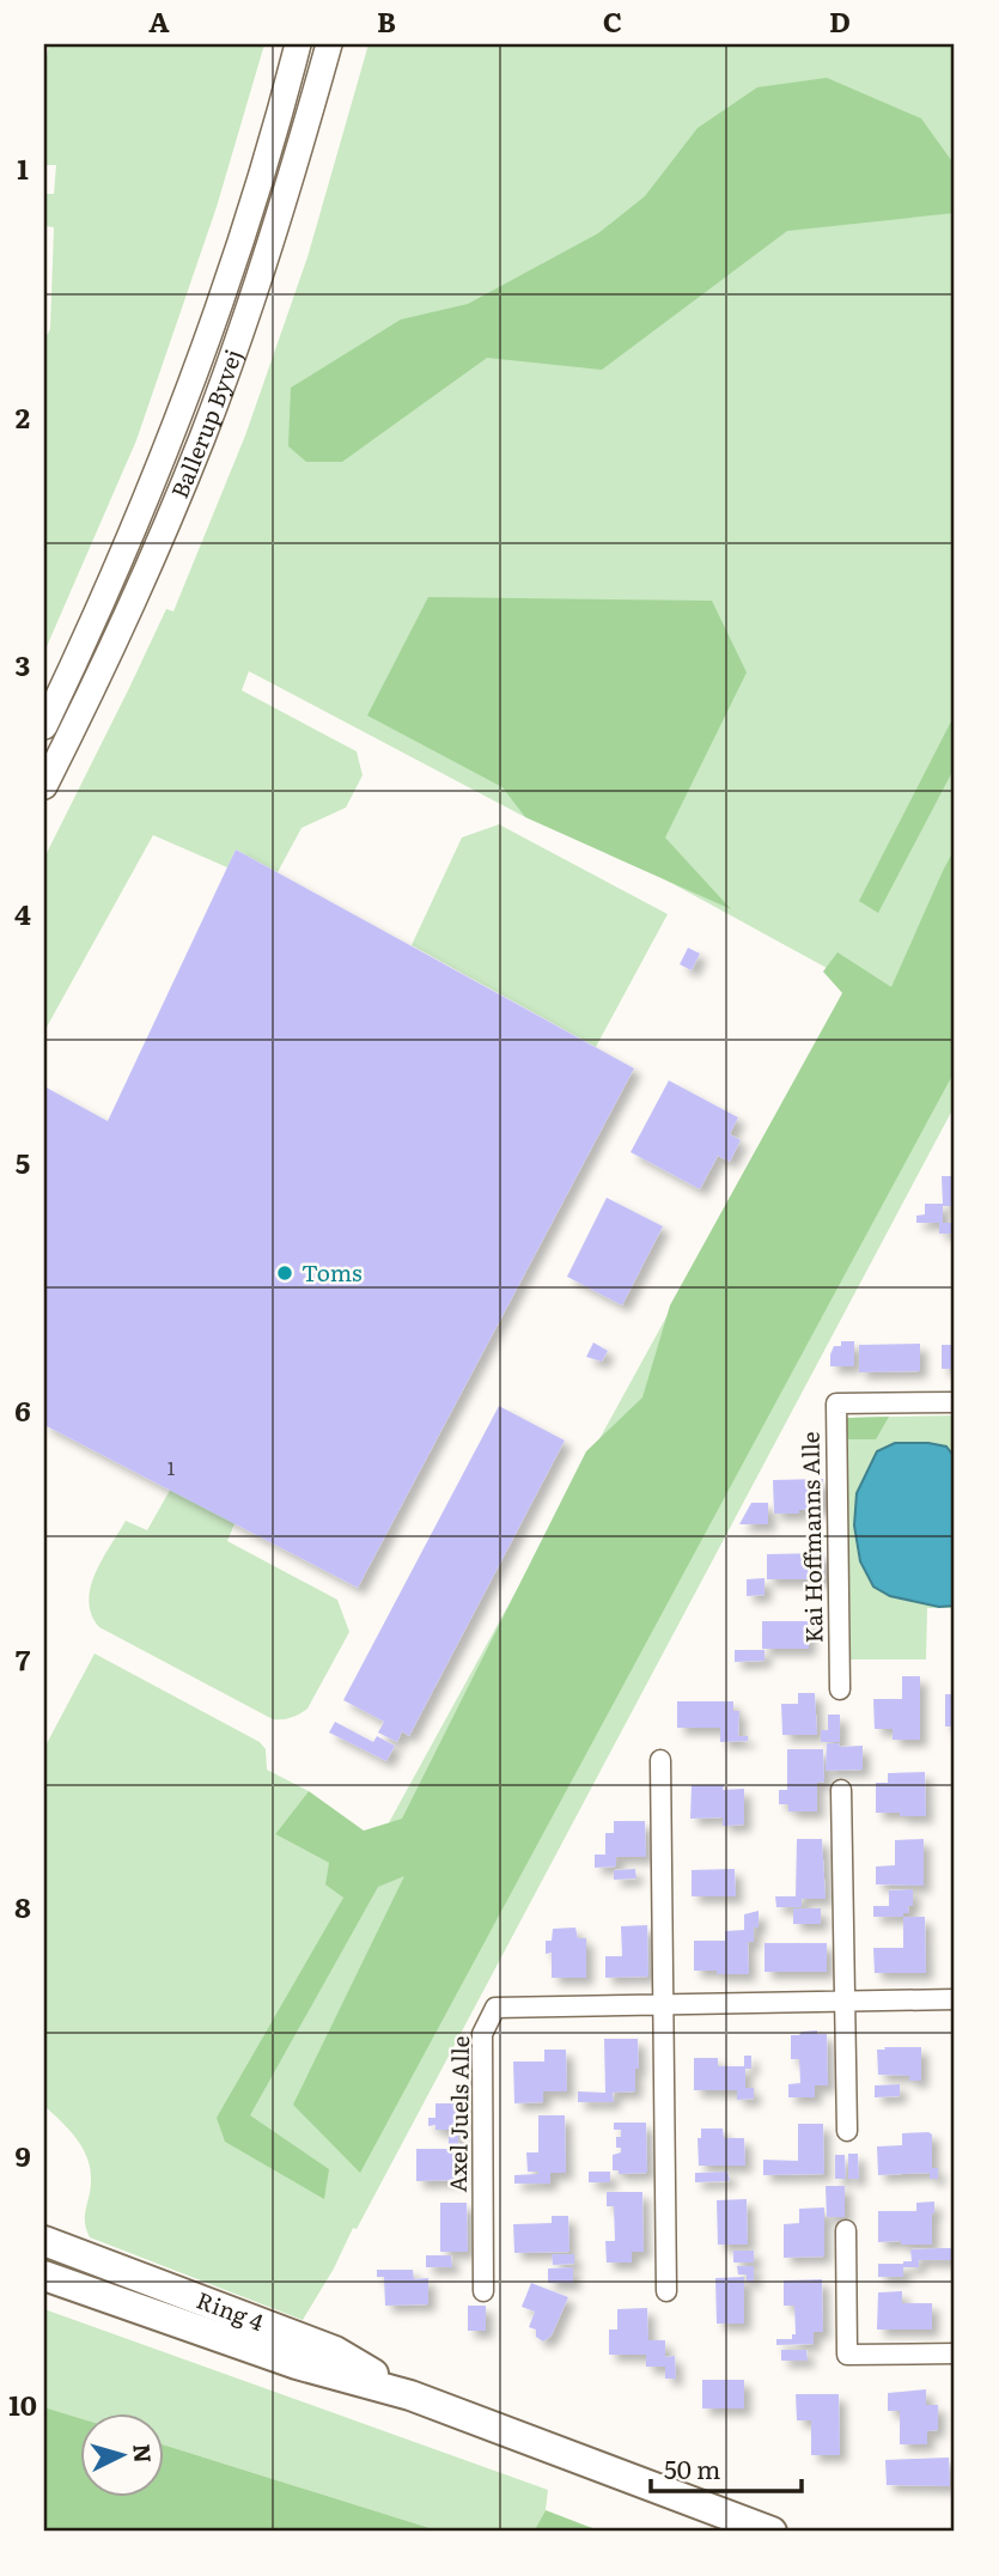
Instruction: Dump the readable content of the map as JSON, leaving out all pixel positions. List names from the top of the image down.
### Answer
{
  "streets": {
    "main road": ["Ballerup Byvej", "Ring 4"],
    "street": ["Kai Hoffmanns Alle", "Axel Juels Alle"]
  },
  "places": ["Toms"],
  "house_numbers": ["1"],
  "scale_bar": "50 m",
  "north": "right",
  "grid": {
    "columns": [
      "A",
      "B",
      "C",
      "D"
    ],
    "rows": [
      "1",
      "2",
      "3",
      "4",
      "5",
      "6",
      "7",
      "8",
      "9",
      "10"
    ]
  }
}
